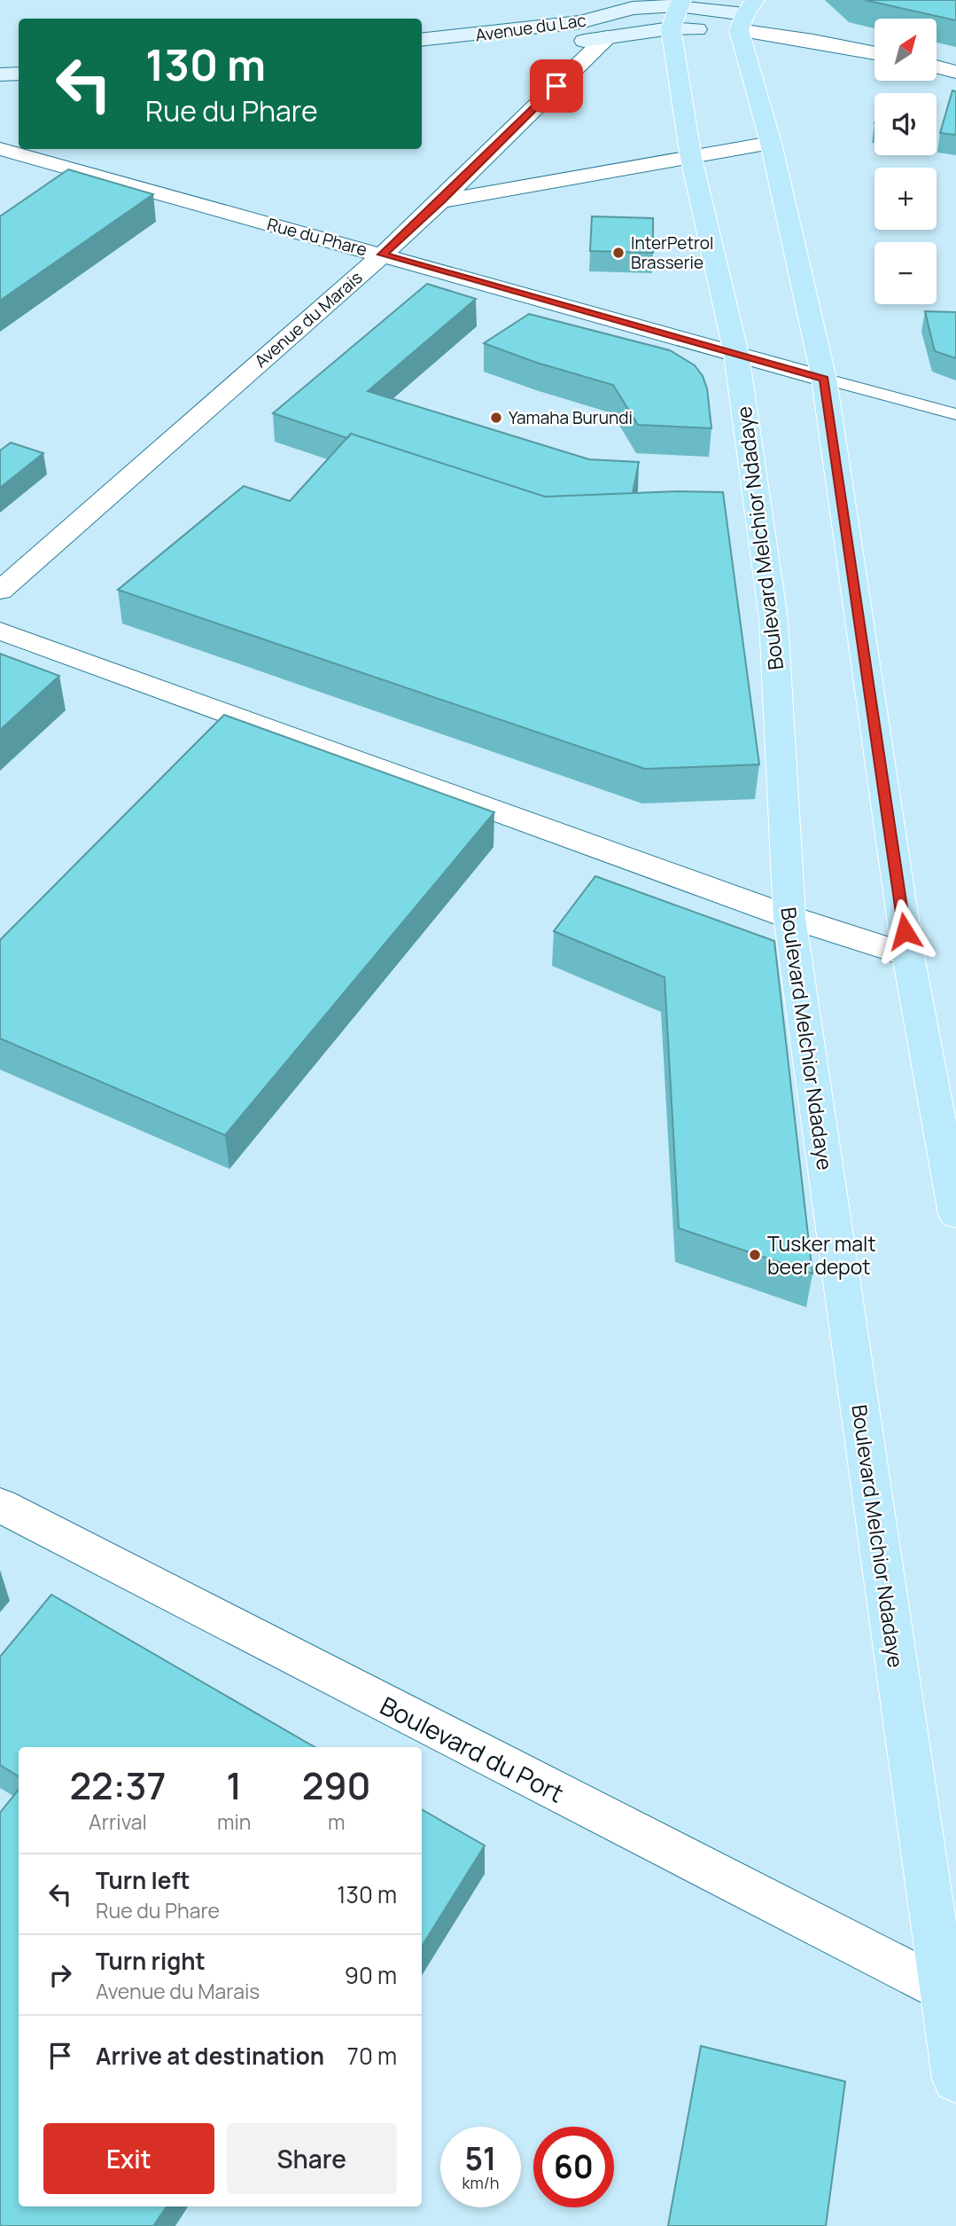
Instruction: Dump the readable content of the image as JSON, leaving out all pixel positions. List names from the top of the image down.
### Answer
{
  "streets": {
    "main road": ["Avenue du Lac", "Boulevard Melchior Ndadaye"],
    "street": ["Rue du Phare", "Avenue du Marais", "Boulevard du Port"]
  },
  "crossings": [
    ["Avenue du Lac", "Avenue du Marais"],
    ["Avenue du Lac", "Boulevard Melchior Ndadaye"],
    ["Rue du Phare", "Avenue du Marais"],
    ["Rue du Phare", "Boulevard Melchior Ndadaye"],
    ["Boulevard Melchior Ndadaye", "Boulevard du Port"]
  ],
  "places": ["InterPetrol Brasserie", "Yamaha Burundi", "Tusker malt beer depot"],
  "north": "top right",
  "page": {
    "map_buttons": ["+", "−"],
    "turn": ["130 m", "Rue du Phare"],
    "eta": [
      "22:37",
      "Arrival",
      "1",
      "min",
      "290",
      "m"
    ],
    "list": [
      {
        "name": "Turn left",
        "note": "Rue du Phare",
        "value": "130 m"
      },
      {
        "name": "Turn right",
        "note": "Avenue du Marais",
        "value": "90 m"
      },
      {
        "name": "Arrive at destination",
        "value": "70 m"
      }
    ],
    "buttons": ["Exit", "Share"],
    "speed": "51 km/h",
    "limit": "60"
  }
}
